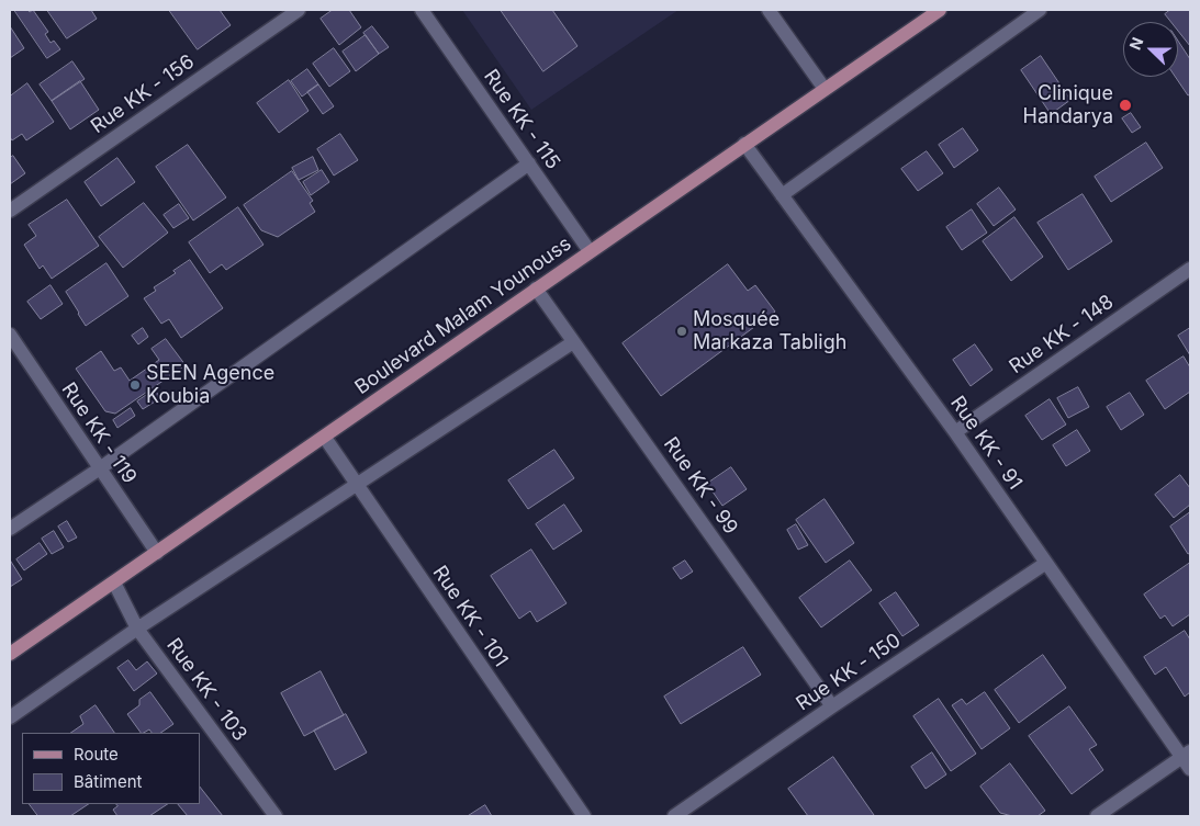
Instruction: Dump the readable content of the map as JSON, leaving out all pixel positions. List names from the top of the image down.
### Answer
{
  "streets": {
    "main road": ["Boulevard Malam Younouss"],
    "street": [
      "Rue KK - 156",
      "Rue KK - 115",
      "Rue KK - 148",
      "Rue KK - 119",
      "Rue KK - 91",
      "Rue KK - 99",
      "Rue KK - 101",
      "Rue KK - 150",
      "Rue KK - 103"
    ]
  },
  "crossings": [
    ["Rue KK - 115", "Boulevard Malam Younouss"],
    ["Boulevard Malam Younouss", "Rue KK - 119"],
    ["Boulevard Malam Younouss", "Rue KK - 91"],
    ["Boulevard Malam Younouss", "Rue KK - 99"],
    ["Boulevard Malam Younouss", "Rue KK - 101"],
    ["Boulevard Malam Younouss", "Rue KK - 103"],
    ["Rue KK - 148", "Rue KK - 91"],
    ["Rue KK - 91", "Rue KK - 150"],
    ["Rue KK - 99", "Rue KK - 150"]
  ],
  "places": ["Clinique Handarya", "Mosquée Markaza Tabligh", "SEEN Agence Koubia"],
  "legend": ["Route", "Bâtiment"],
  "north": "left"
}
